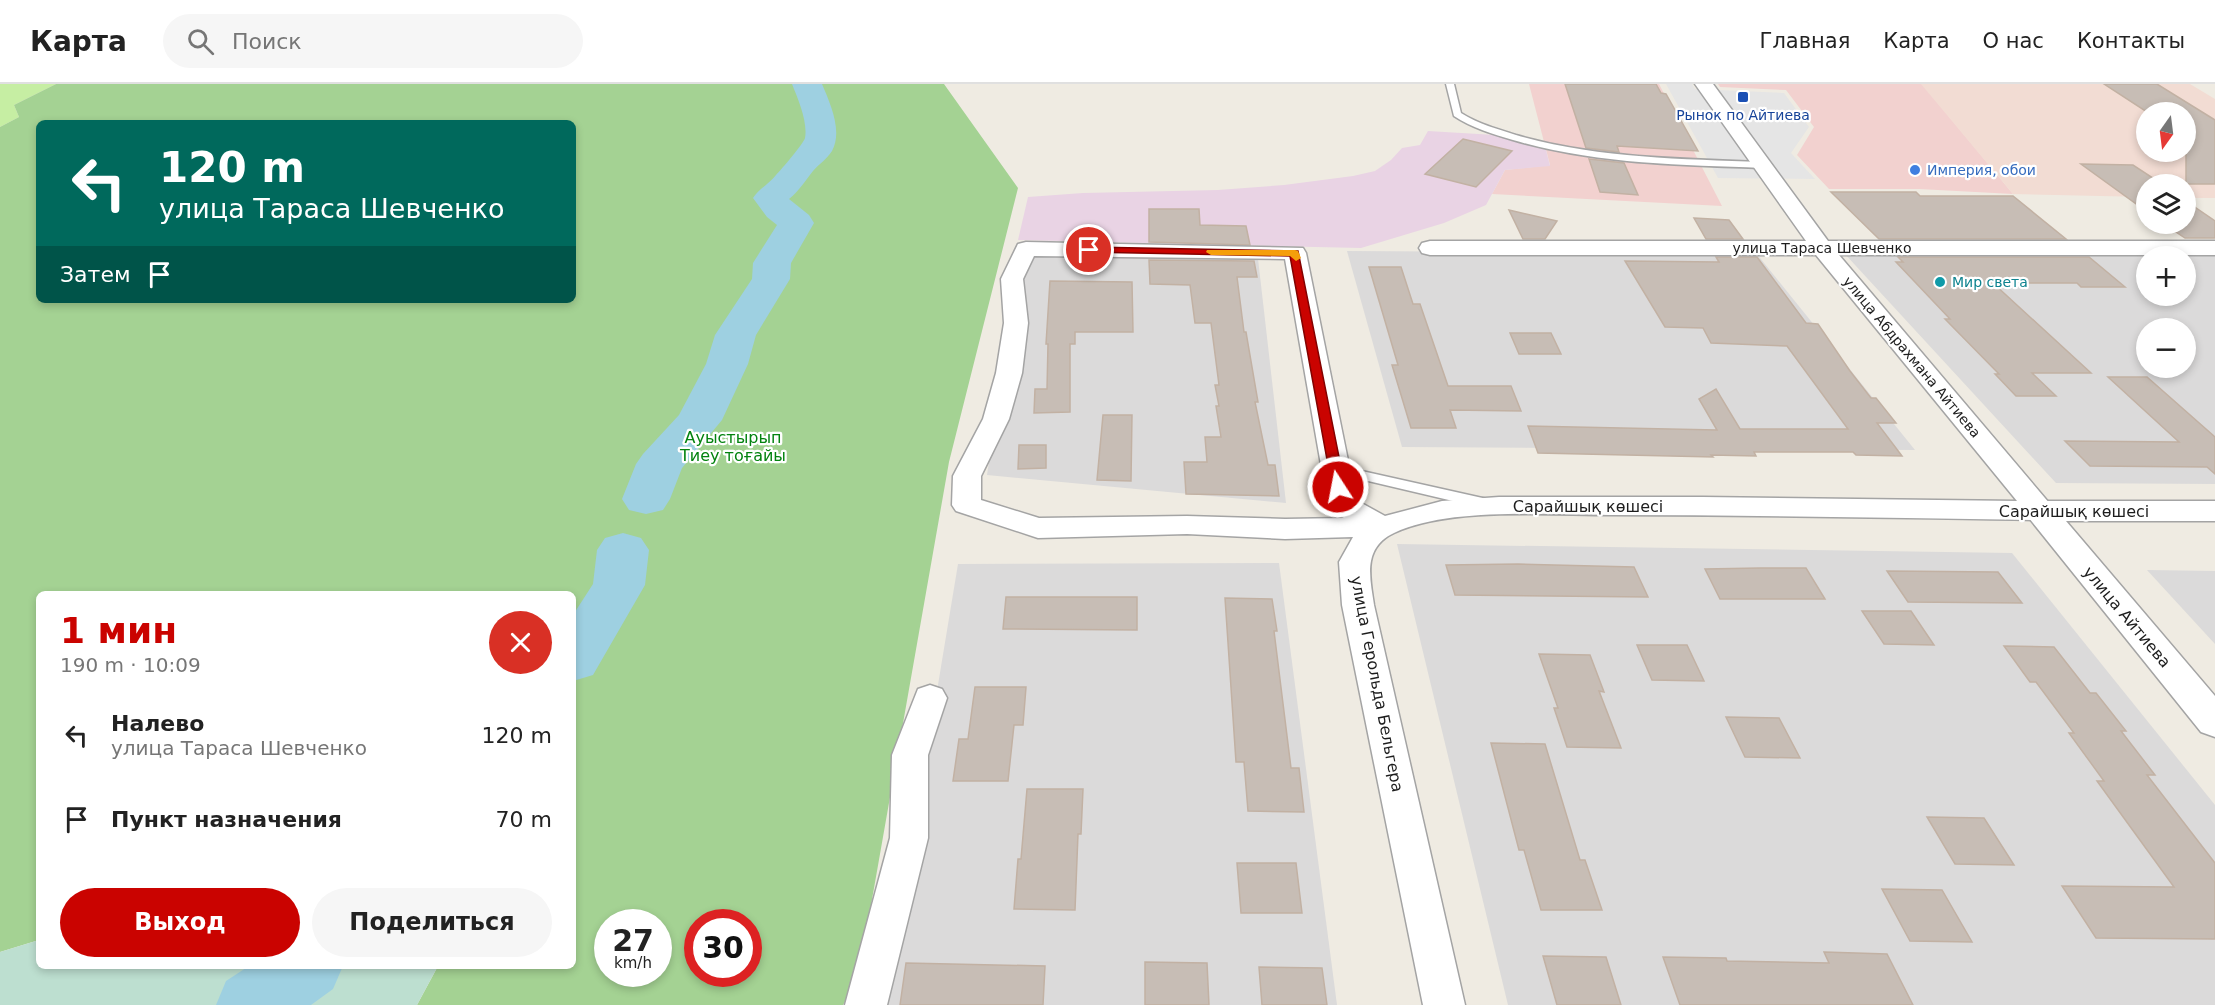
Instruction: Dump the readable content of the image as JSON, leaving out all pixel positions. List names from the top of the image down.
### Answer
{
  "streets": {
    "street": [
      "улица Тараса Шевченко",
      "улица Абдрахмана Айтиева",
      "Сарайшық көшесі",
      "улица Айтиева",
      "улица Герольда Бельгера"
    ]
  },
  "crossings": [
    ["улица Тараса Шевченко", "улица Абдрахмана Айтиева"],
    ["улица Абдрахмана Айтиева", "Сарайшық көшесі"],
    ["улица Абдрахмана Айтиева", "улица Айтиева"],
    ["Сарайшық көшесі", "улица Айтиева"],
    ["Сарайшық көшесі", "улица Герольда Бельгера"]
  ],
  "parks": ["Ауыстырып Тиеу тоғайы"],
  "places": {
    "transit": ["Рынок по Айтиева"],
    "other": ["Империя, обои", "Мир света"]
  },
  "north": "bottom",
  "page": {
    "header": "Карта",
    "search": "Поиск",
    "nav": [
      "Главная",
      "Карта",
      "О нас",
      "Контакты"
    ],
    "map_buttons": ["+", "−"],
    "turn": ["120 m", "улица Тараса Шевченко"],
    "then": "Затем",
    "heading": ["1 мин", "190 m · 10:09"],
    "list": [
      {
        "name": "Налево",
        "note": "улица Тараса Шевченко",
        "value": "120 m"
      },
      {
        "name": "Пункт назначения",
        "value": "70 m"
      }
    ],
    "buttons": ["Выход", "Поделиться"],
    "speed": "27 km/h",
    "limit": "30"
  }
}
